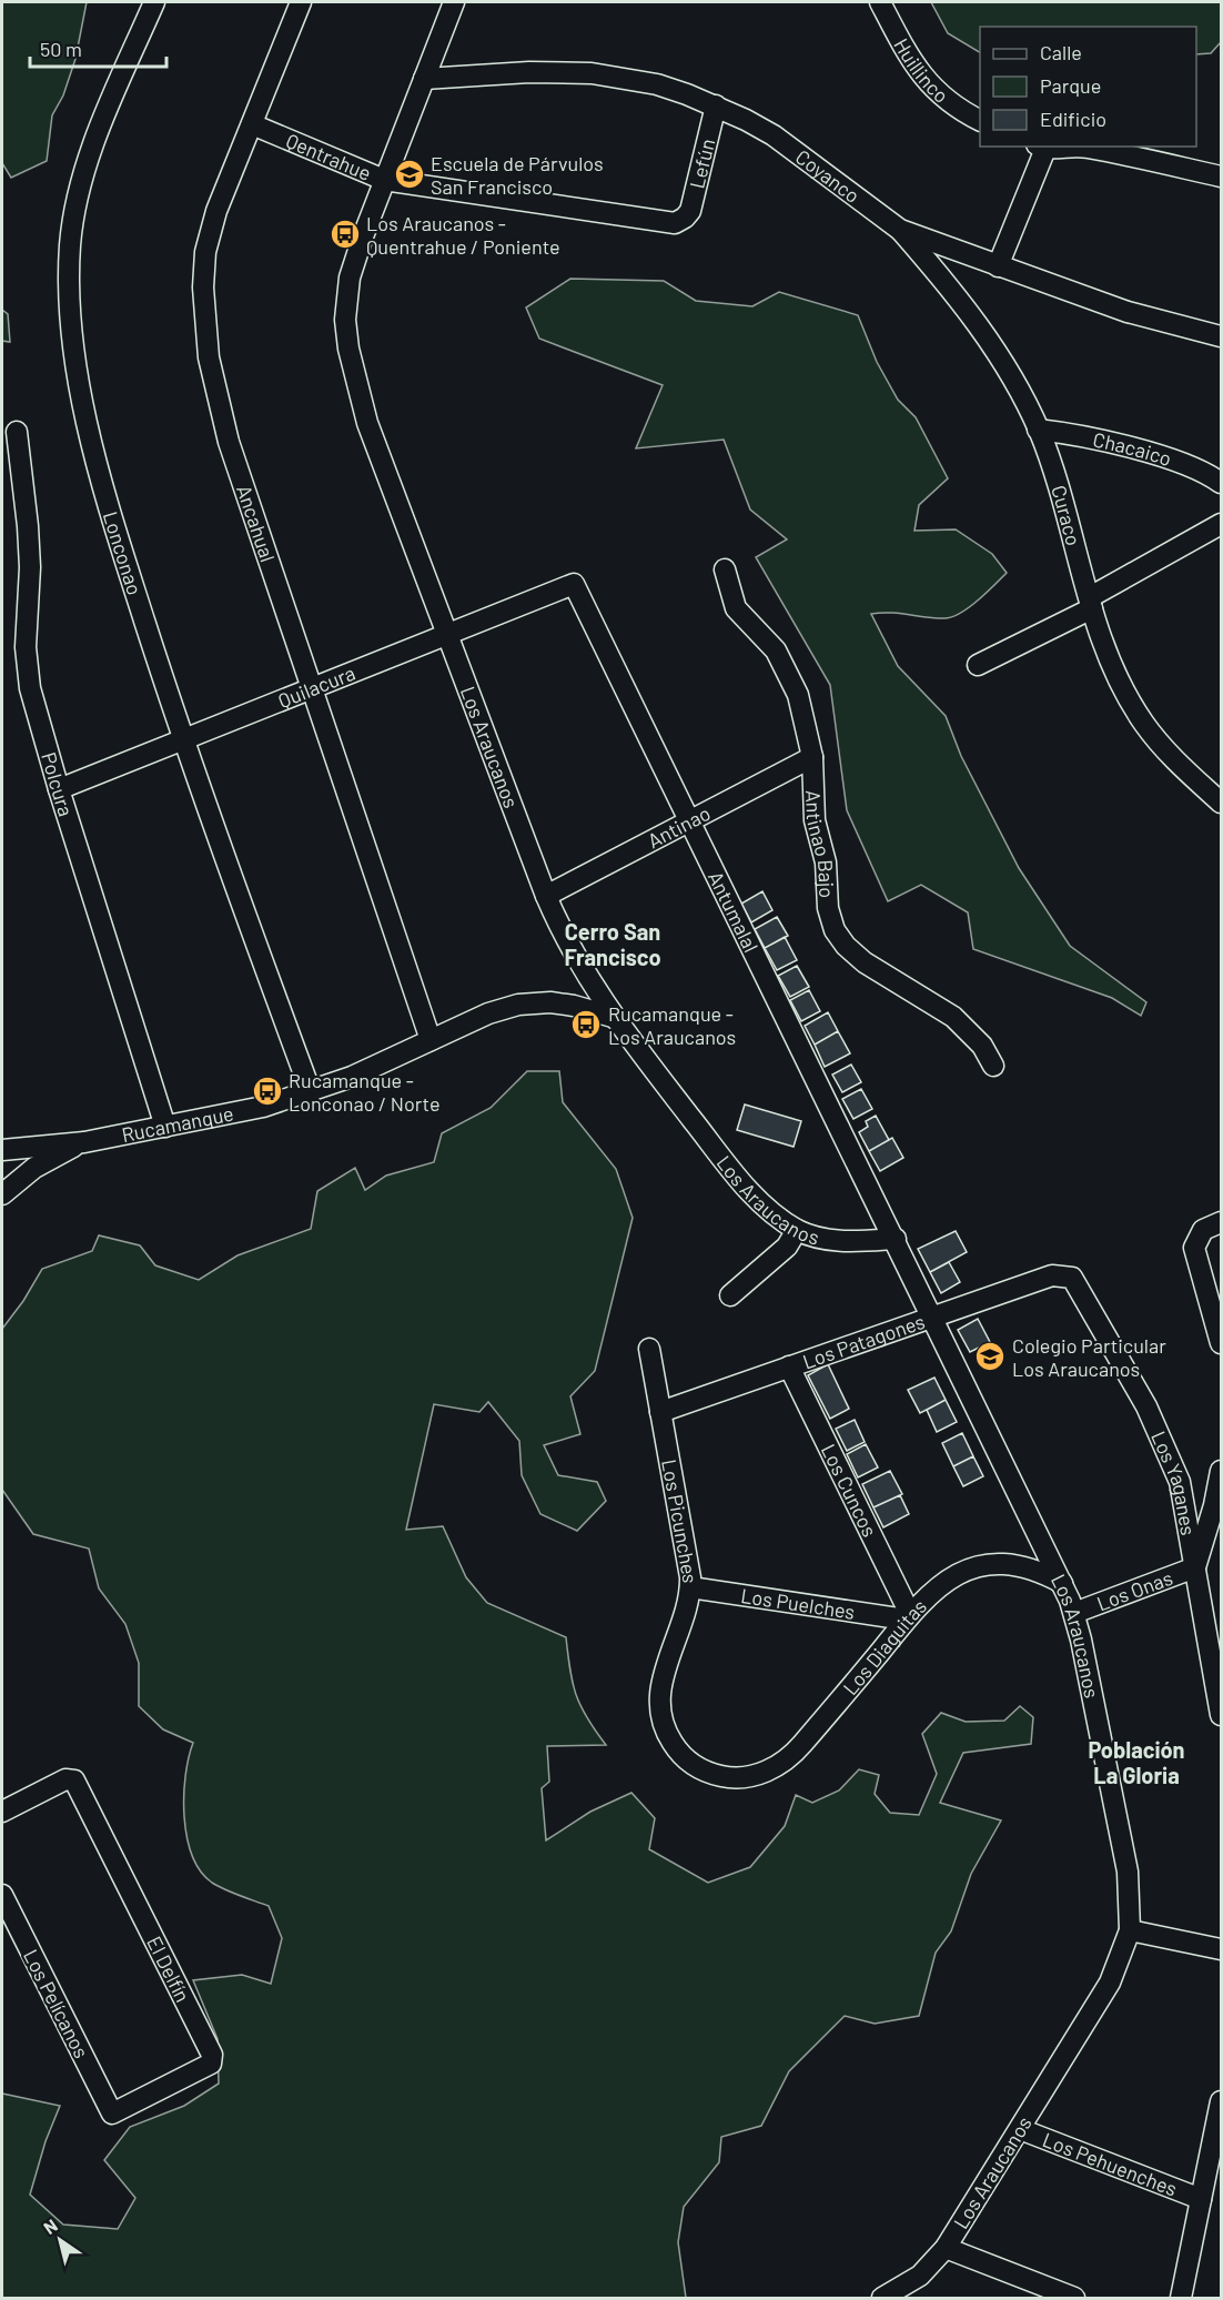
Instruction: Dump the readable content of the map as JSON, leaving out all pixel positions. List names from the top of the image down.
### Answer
{
  "streets": {
    "street": [
      "Huillinco",
      "Qentrahue",
      "Lefún",
      "Coyanco",
      "Chacaico",
      "Curaco",
      "Ancahual",
      "Lonconao",
      "Quilacura",
      "Los Araucanos",
      "Polcura",
      "Antinao",
      "Antinao Bajo",
      "Antumalal",
      "Rucamanque",
      "Los Patagones",
      "Los Yaganes",
      "Los Cuncos",
      "Los Picunches",
      "Los Onas",
      "Los Puelches",
      "Los Diaguitas",
      "El Delfín",
      "Los Pelícanos",
      "Los Pehuenches"
    ]
  },
  "crossings": [
    ["Qentrahue", "Lefún"],
    ["Qentrahue", "Ancahual"],
    ["Qentrahue", "Los Araucanos"],
    ["Lefún", "Coyanco"],
    ["Coyanco", "Curaco"],
    ["Coyanco", "Los Araucanos"],
    ["Chacaico", "Curaco"],
    ["Ancahual", "Quilacura"],
    ["Ancahual", "Rucamanque"],
    ["Lonconao", "Quilacura"],
    ["Lonconao", "Rucamanque"],
    ["Quilacura", "Los Araucanos"],
    ["Quilacura", "Polcura"],
    ["Quilacura", "Antumalal"],
    ["Los Araucanos", "Antinao"],
    ["Los Araucanos", "Antumalal"],
    ["Los Araucanos", "Rucamanque"],
    ["Los Araucanos", "Los Patagones"],
    ["Los Araucanos", "Los Onas"],
    ["Los Araucanos", "Los Diaguitas"],
    ["Los Araucanos", "Los Pehuenches"],
    ["Polcura", "Rucamanque"],
    ["Antinao", "Antinao Bajo"],
    ["Antinao", "Antumalal"],
    ["Los Patagones", "Los Yaganes"],
    ["Los Patagones", "Los Cuncos"],
    ["Los Patagones", "Los Picunches"],
    ["Los Yaganes", "Los Onas"],
    ["Los Cuncos", "Los Puelches"],
    ["Los Cuncos", "Los Diaguitas"],
    ["Los Picunches", "Los Puelches"],
    ["Los Picunches", "Los Diaguitas"],
    ["Los Puelches", "Los Diaguitas"],
    ["El Delfín", "Los Pelícanos"]
  ],
  "districts": ["Cerro San Francisco", "Población La Gloria"],
  "places": {
    "school or university": ["Escuela de Párvulos San Francisco", "Colegio Particular Los Araucanos"],
    "bus stop": ["Los Araucanos - Quentrahue / Poniente", "Rucamanque - Los Araucanos", "Rucamanque - Lonconao / Norte"]
  },
  "legend": ["Calle", "Parque", "Edificio"],
  "scale_bar": "50 m",
  "north": "top left"
}
